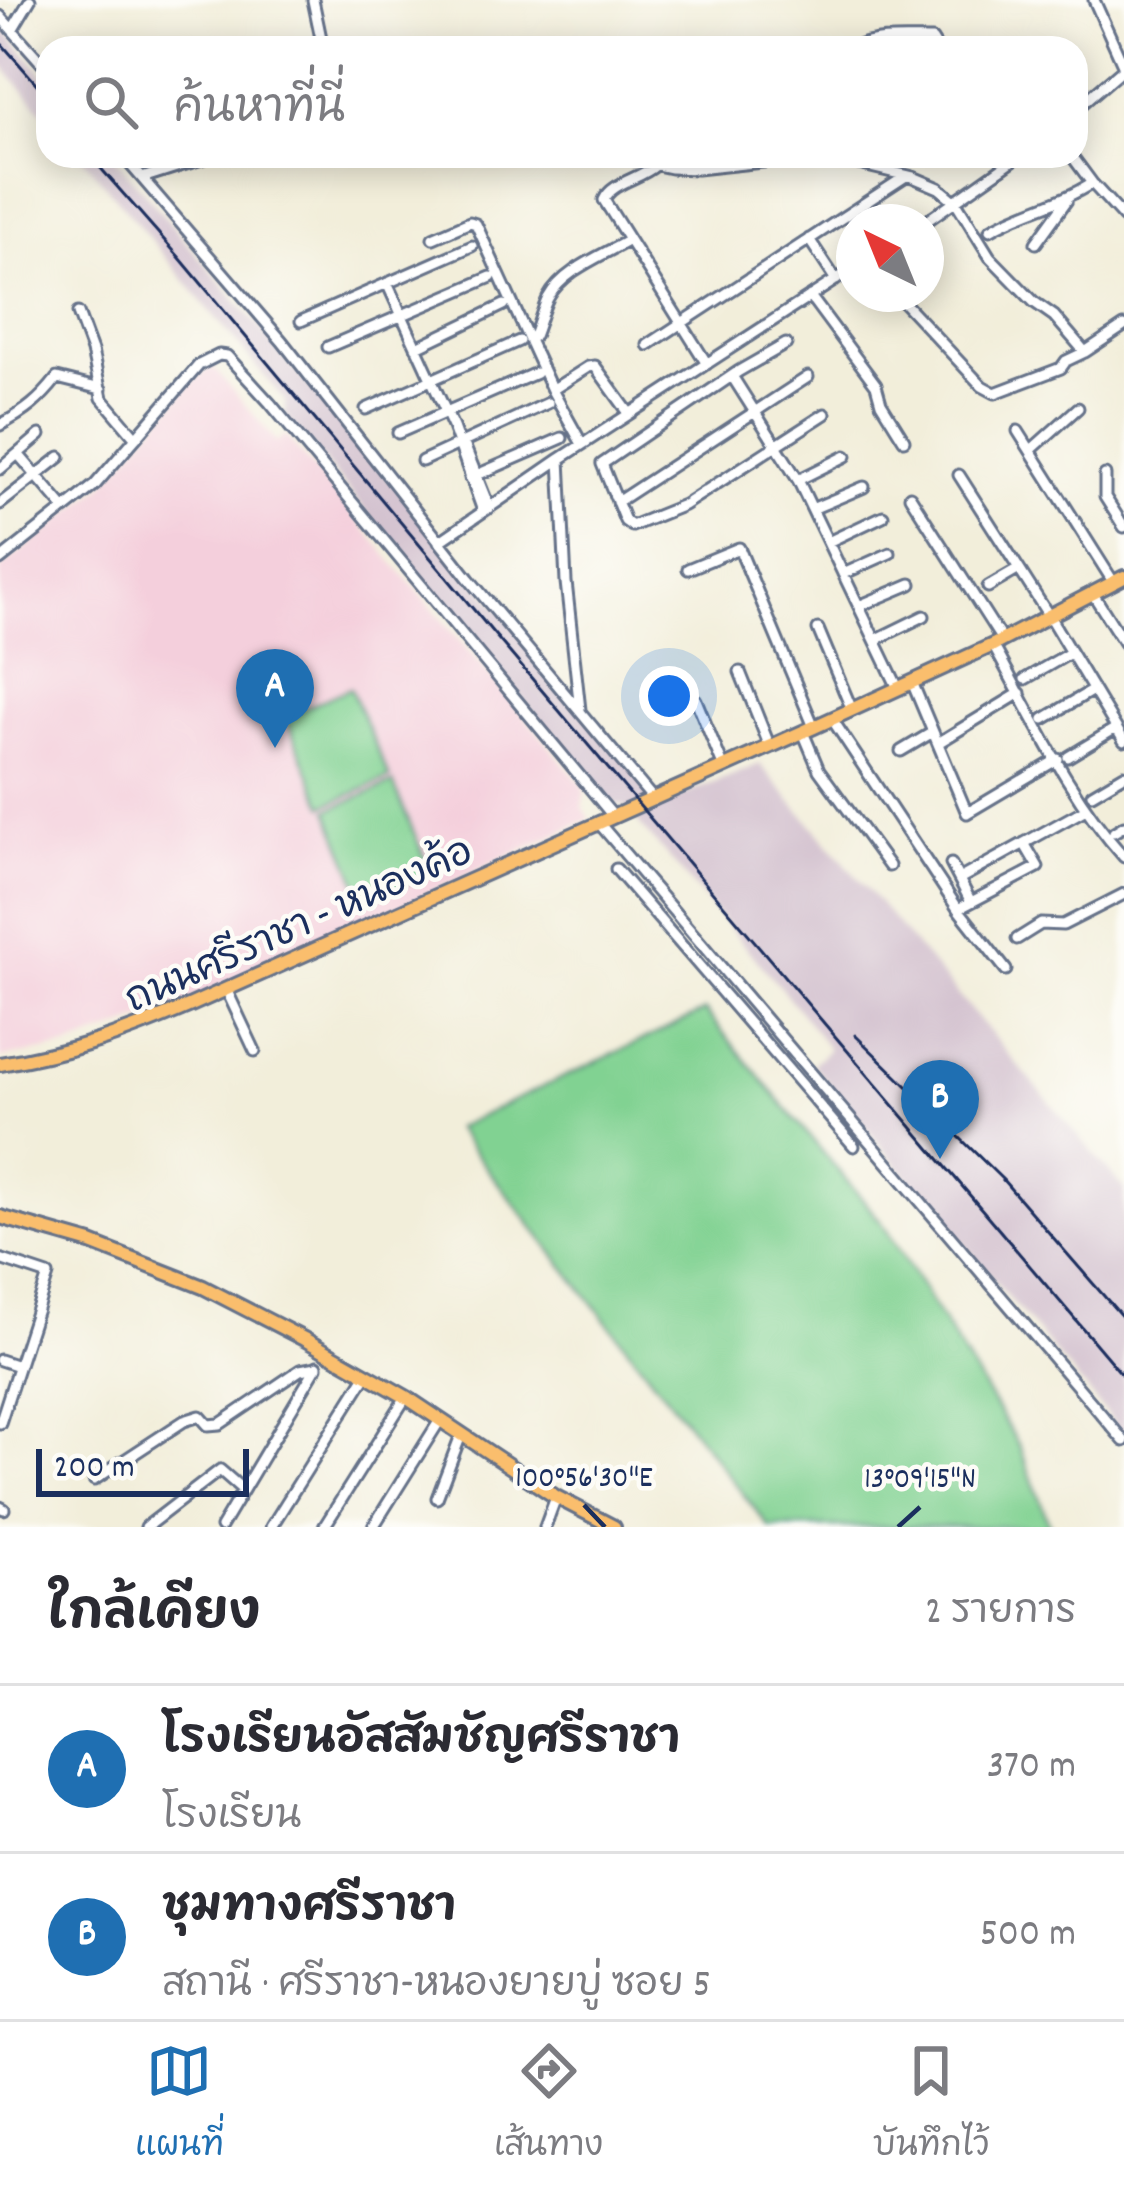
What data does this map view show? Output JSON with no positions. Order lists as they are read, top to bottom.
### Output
{
  "streets": {
    "main road": ["ถนนศรีราชา - หนองค้อ"]
  },
  "scale_bar": "200 m",
  "north": "top left",
  "page": {
    "search": "ค้นหาที่นี่",
    "pins": ["A", "B"],
    "scale": "200 m",
    "heading": ["ใกล้เคียง", "2 รายการ"],
    "list": [
      {
        "mark": "A",
        "name": "โรงเรียนอัสสัมชัญศรีราชา",
        "note": "โรงเรียน",
        "value": "370 m"
      },
      {
        "mark": "B",
        "name": "ชุมทางศรีราชา",
        "note": "สถานี · ศรีราชา-หนองยายบู่ ซอย 5",
        "value": "500 m"
      }
    ],
    "nav": ["แผนที่", "เส้นทาง", "บันทึกไว้"]
  },
  "coordinates": ["100°56'30\"E", "13°09'15\"N"]
}
